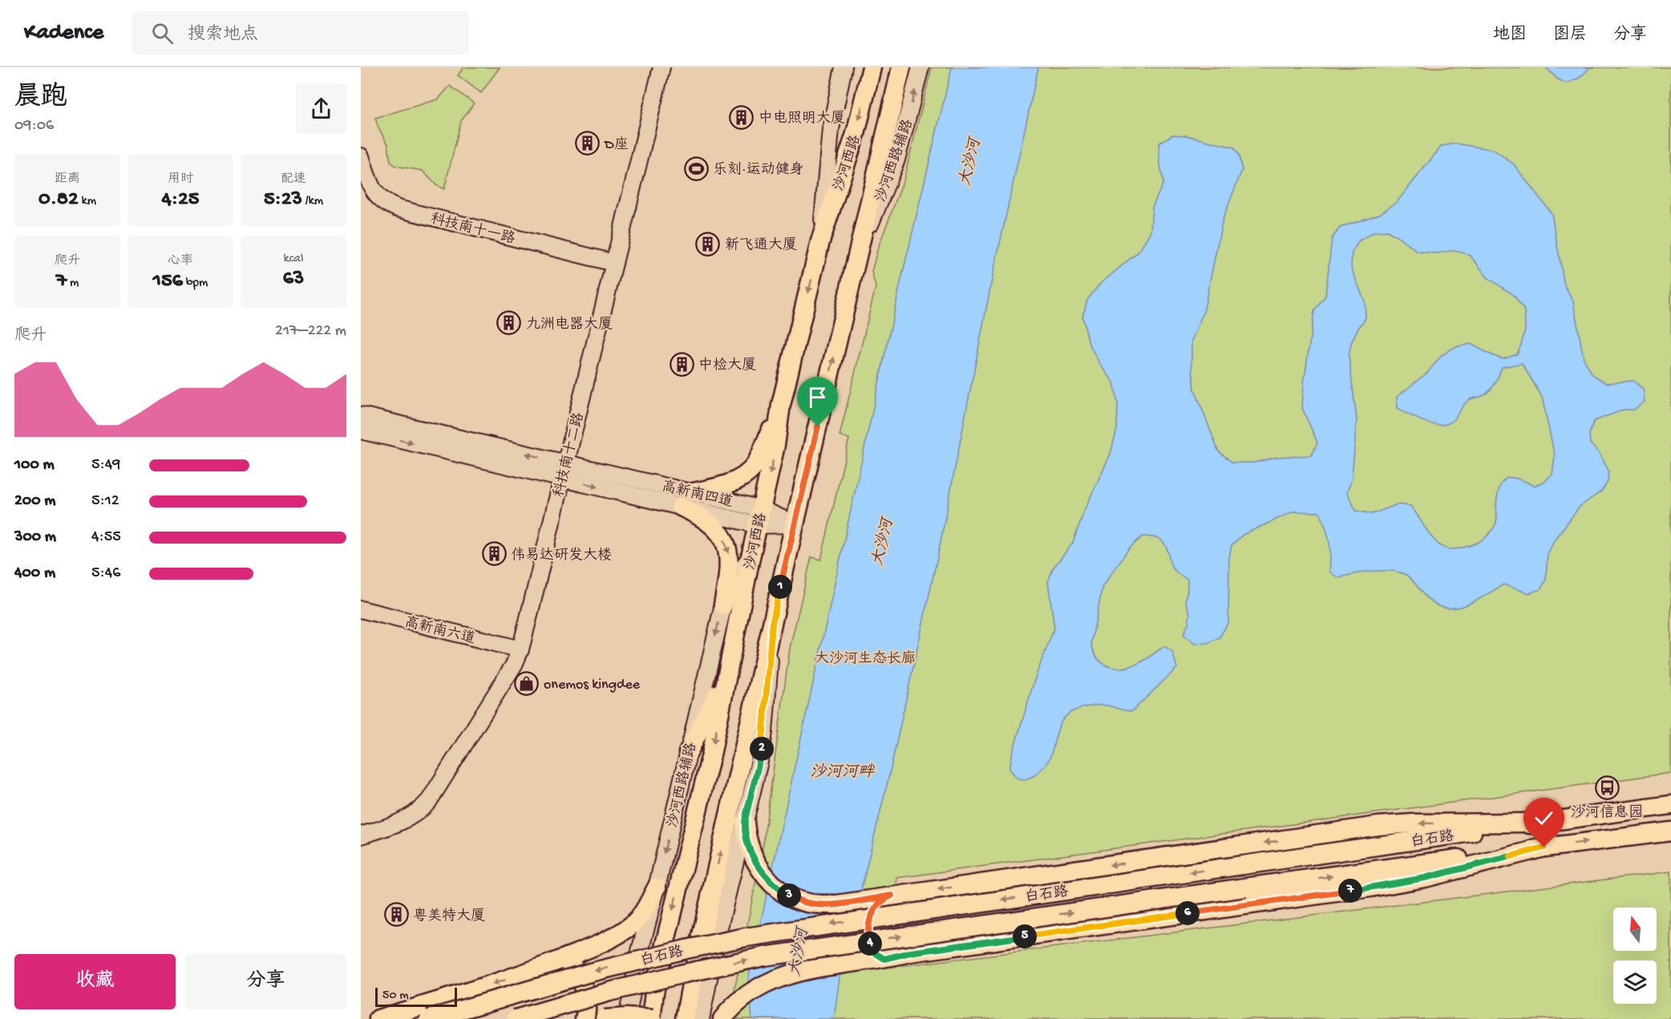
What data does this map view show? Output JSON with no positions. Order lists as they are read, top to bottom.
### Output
{
  "streets": {
    "main road": [
      "沙河西路辅路",
      "沙河西路",
      "科技南十一路",
      "科技南十二路",
      "高新南四道",
      "高新南六道",
      "白石路"
    ]
  },
  "crossings": [
    ["沙河西路辅路", "沙河西路"],
    ["沙河西路", "高新南四道"],
    ["科技南十一路", "科技南十二路"],
    ["科技南十二路", "高新南四道"],
    ["科技南十二路", "高新南六道"]
  ],
  "water": ["大沙河", "沙河河畔"],
  "parks": ["大沙河生态长廊"],
  "places": {
    "building": [
      "中电照明大厦",
      "D座",
      "新飞通大厦",
      "九洲电器大厦",
      "中检大厦",
      "伟易达研发大楼",
      "粤美特大厦"
    ],
    "sports": ["乐刻·运动健身"],
    "shop": ["onemos kingdee"],
    "bus stop": ["沙河信息园"]
  },
  "scale_bar": "50 m",
  "north": "top",
  "page": {
    "header": "Kadence",
    "search": "搜索地点",
    "nav": ["地图", "图层", "分享"],
    "heading": ["晨跑", "09:06"],
    "stats": [
      ["距离", "0.82 km"],
      ["用时", "4:25"],
      ["配速", "5:23 /km"],
      ["爬升", "7 m"],
      ["心率", "156 bpm"],
      ["kcal", "63"]
    ],
    "chart": ["爬升", "217–222 m"],
    "list": [
      {
        "name": "100 m",
        "note": "5:49"
      },
      {
        "name": "200 m",
        "note": "5:12"
      },
      {
        "name": "300 m",
        "note": "4:55"
      },
      {
        "name": "400 m",
        "note": "5:46"
      }
    ],
    "pins": [
      "1",
      "2",
      "7",
      "3",
      "6",
      "5",
      "4"
    ],
    "buttons": ["收藏", "分享"],
    "scale": "50 m"
  }
}
